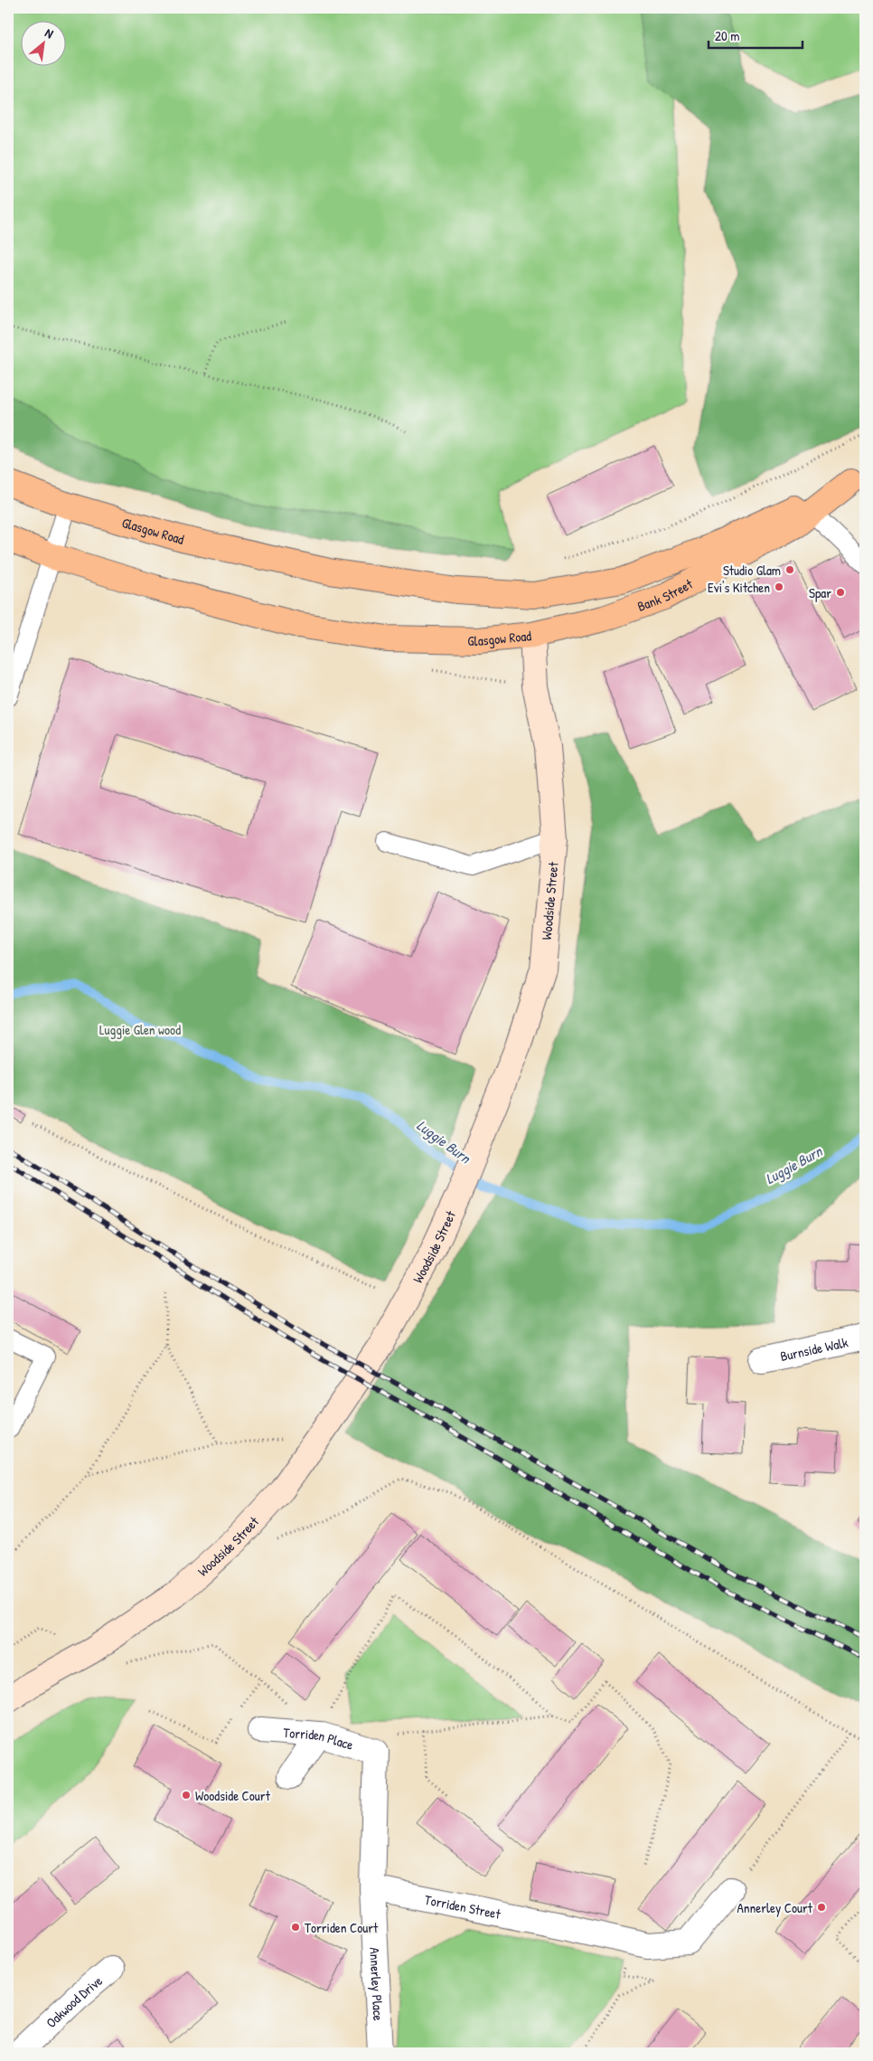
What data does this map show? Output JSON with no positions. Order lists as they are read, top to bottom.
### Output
{
  "streets": {
    "main road": ["Glasgow Road", "Bank Street"],
    "street": [
      "Woodside Street",
      "Burnside Walk",
      "Torriden Place",
      "Torriden Street",
      "Annerley Place",
      "Oakwood Drive"
    ]
  },
  "crossings": [
    ["Glasgow Road", "Bank Street"],
    ["Glasgow Road", "Woodside Street"],
    ["Bank Street", "Woodside Street"],
    ["Torriden Street", "Annerley Place"]
  ],
  "water": ["Luggie Burn"],
  "parks": ["Luggie Glen wood"],
  "places": [
    "Studio Glam",
    "Evi's Kitchen",
    "Spar",
    "Woodside Court",
    "Annerley Court",
    "Torriden Court"
  ],
  "scale_bar": "20 m",
  "north": "top right"
}
